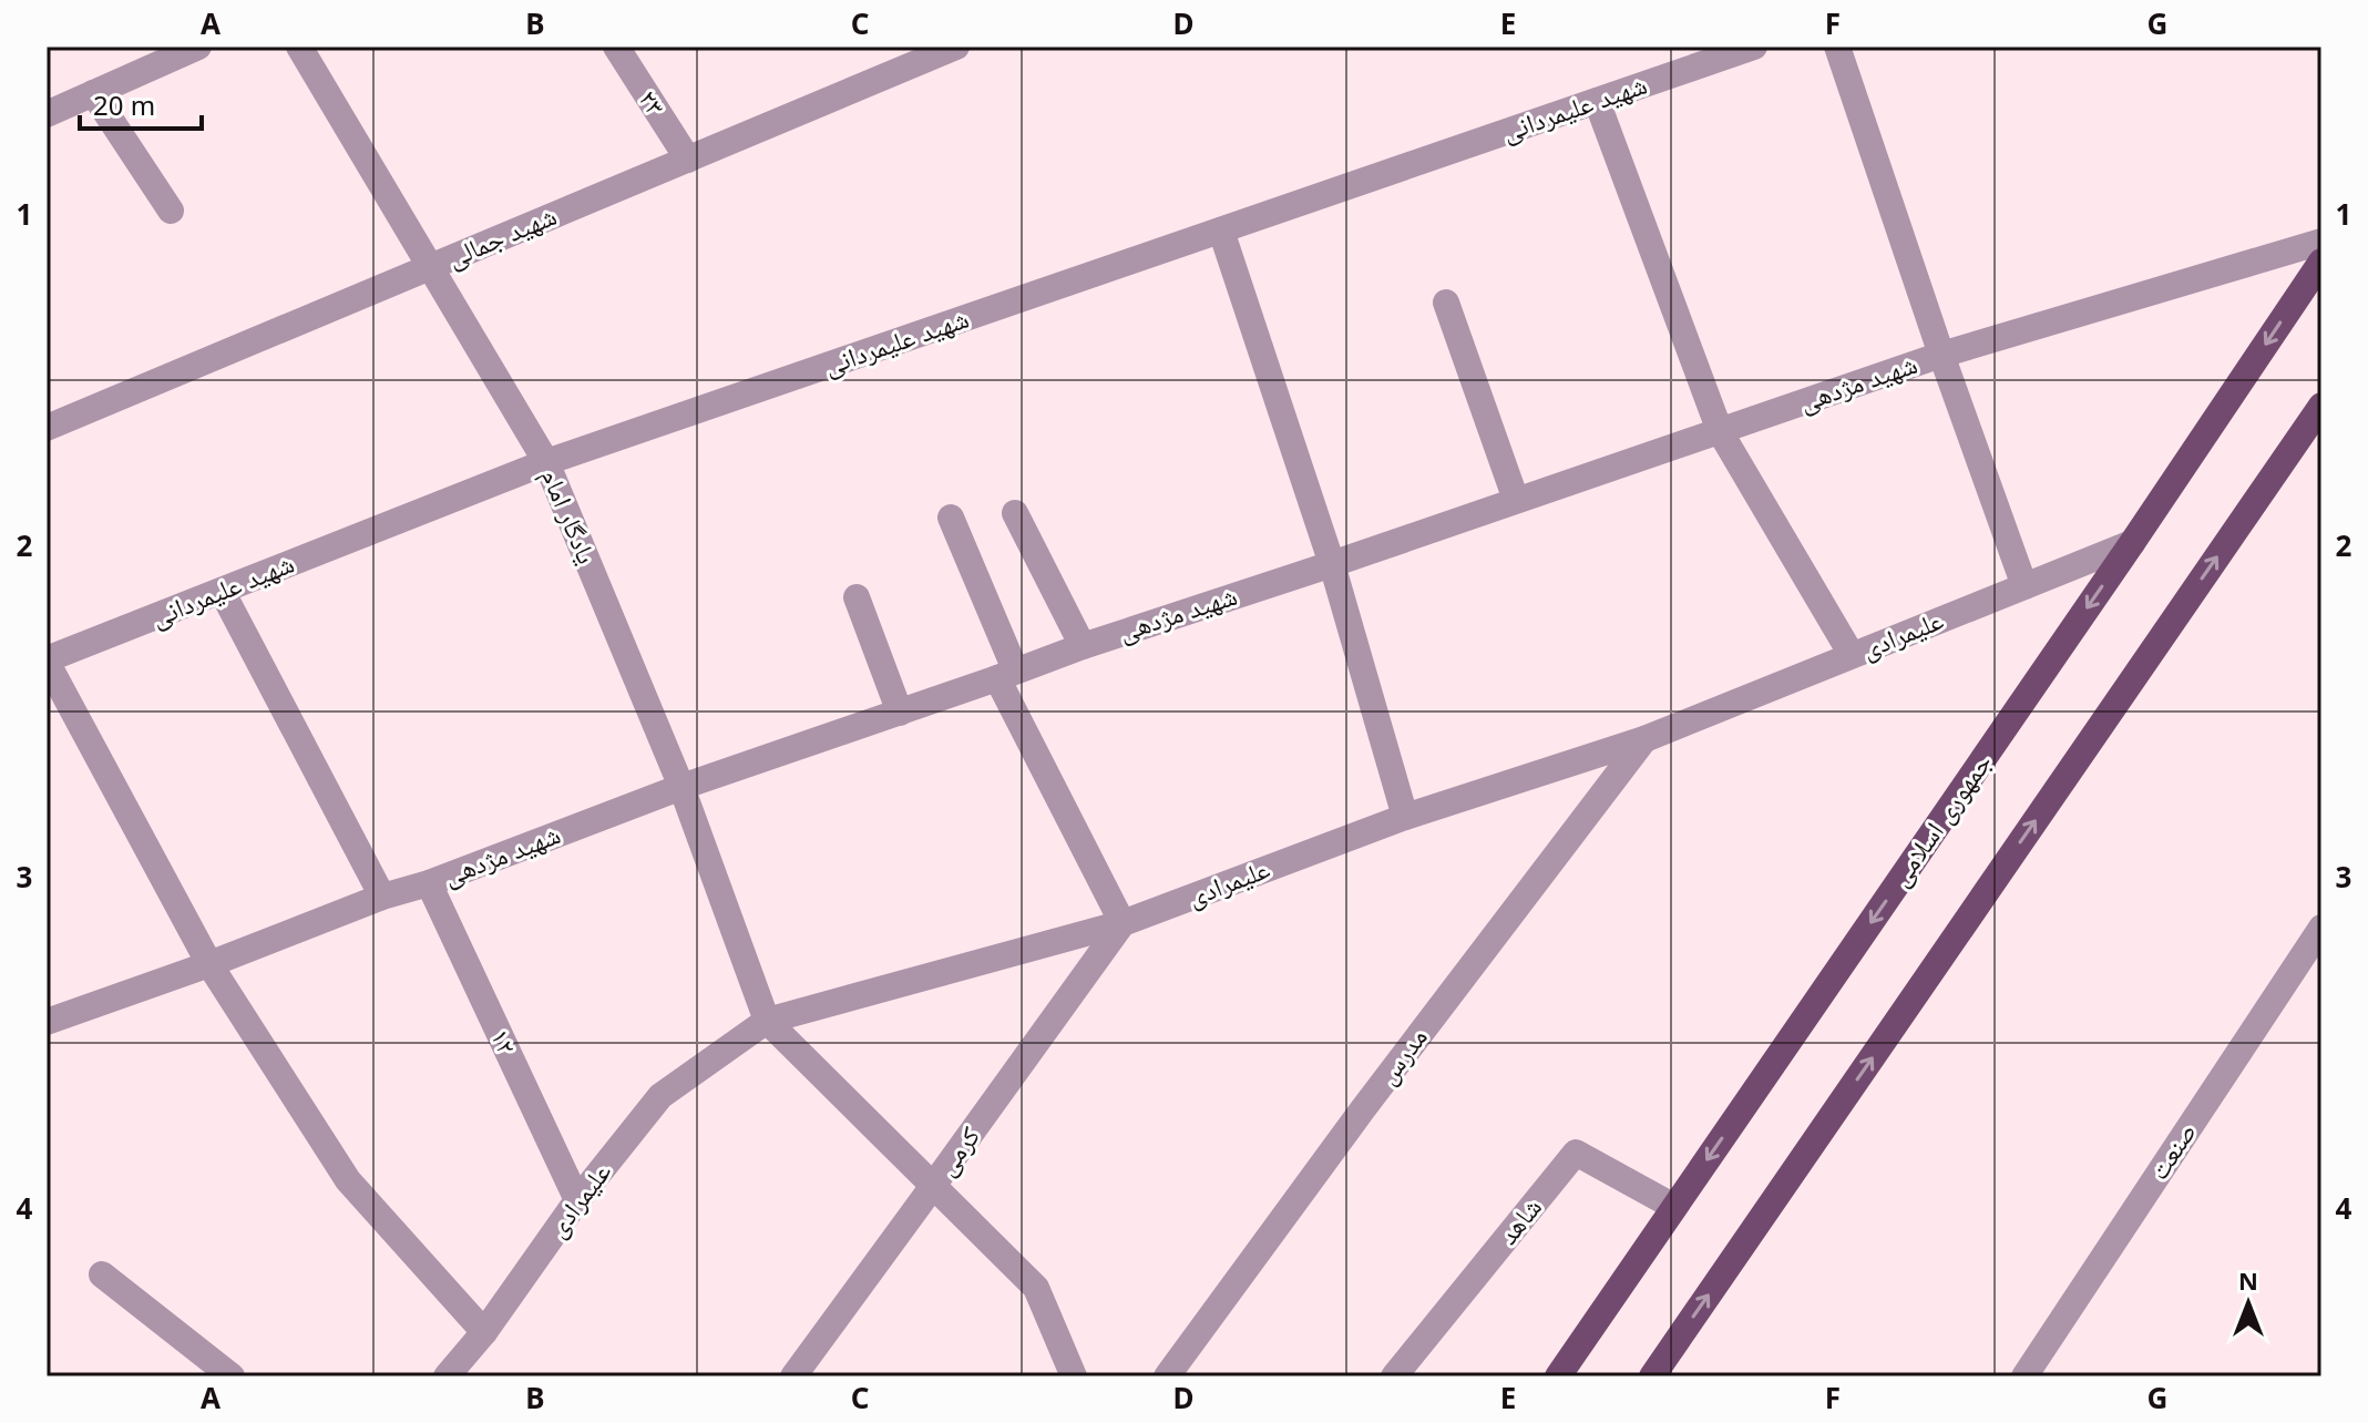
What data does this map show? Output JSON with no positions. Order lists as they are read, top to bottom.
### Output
{
  "streets": {
    "main road": ["جمهوری اسلامی"],
    "street": [
      "۲۳",
      "شهید علیمردانی",
      "شهید جمالی",
      "شهید مژدهی",
      "یادگار امام",
      "علیمرادی",
      "۱۲",
      "مدرس",
      "کرمی",
      "صنعت",
      "شاهد"
    ]
  },
  "crossings": [
    ["۲۳", "شهید جمالی"],
    ["شهید علیمردانی", "یادگار امام"],
    ["شهید جمالی", "یادگار امام"],
    ["شهید مژدهی", "یادگار امام"],
    ["شهید مژدهی", "۱۲"],
    ["یادگار امام", "علیمرادی"],
    ["علیمرادی", "جمهوری اسلامی"],
    ["علیمرادی", "۱۲"],
    ["علیمرادی", "مدرس"],
    ["علیمرادی", "کرمی"],
    ["جمهوری اسلامی", "شاهد"]
  ],
  "scale_bar": "20 m",
  "north": "top",
  "grid": {
    "columns": [
      "A",
      "B",
      "C",
      "D",
      "E",
      "F",
      "G"
    ],
    "rows": [
      "1",
      "2",
      "3",
      "4"
    ]
  }
}
